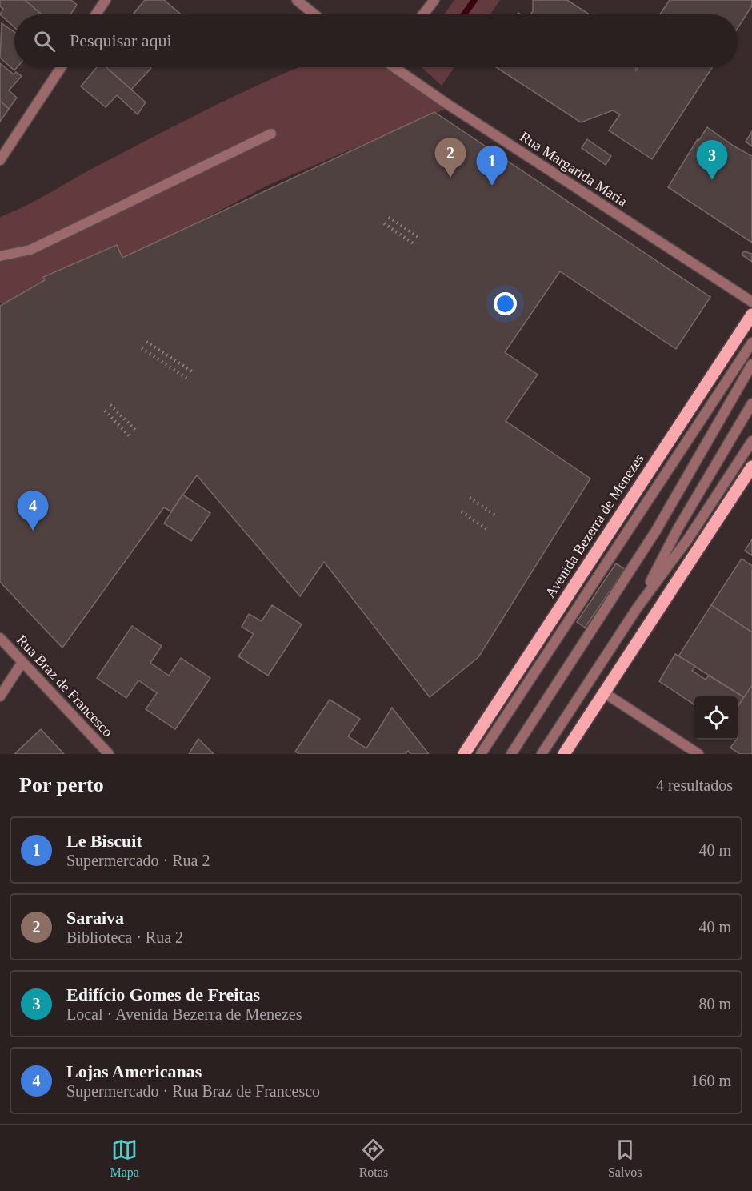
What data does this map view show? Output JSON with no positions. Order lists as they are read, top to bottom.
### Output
{
  "streets": {
    "main road": ["Avenida Bezerra de Menezes"],
    "street": ["Rua Margarida Maria", "Rua Braz de Francesco"]
  },
  "page": {
    "search": "Pesquisar aqui",
    "pins": [
      "2",
      "3",
      "1",
      "4"
    ],
    "heading": ["Por perto", "4 resultados"],
    "list": [
      {
        "mark": "1",
        "name": "Le Biscuit",
        "note": "Supermercado · Rua 2",
        "value": "40 m"
      },
      {
        "mark": "2",
        "name": "Saraiva",
        "note": "Biblioteca · Rua 2",
        "value": "40 m"
      },
      {
        "mark": "3",
        "name": "Edifício Gomes de Freitas",
        "note": "Local · Avenida Bezerra de Menezes",
        "value": "80 m"
      },
      {
        "mark": "4",
        "name": "Lojas Americanas",
        "note": "Supermercado · Rua Braz de Francesco",
        "value": "160 m"
      }
    ],
    "nav": ["Mapa", "Rotas", "Salvos"]
  }
}
